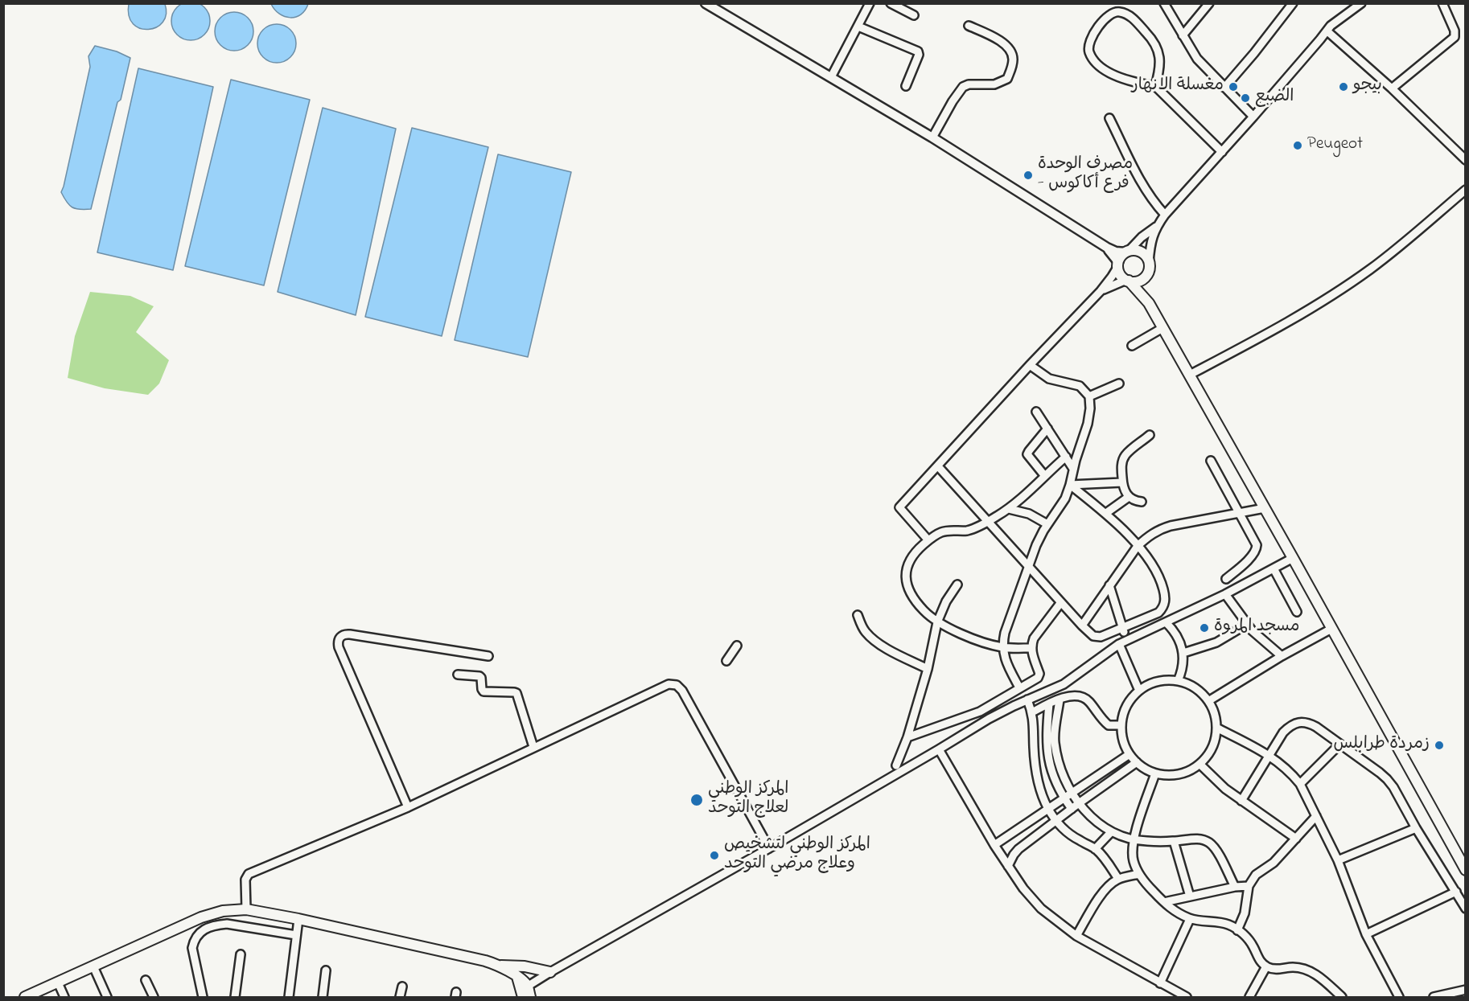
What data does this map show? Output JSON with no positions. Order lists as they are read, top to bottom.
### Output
{
  "places": [
    "مغسلة الانهار",
    "بيجو",
    "الضبع",
    "Peugeot",
    "مصرف الوحدة - فرع أكاكوس",
    "مسجد المروة",
    "زمردة طرابلس",
    "المركز الوطني لعلاج التوحد",
    "المركز الوطني لتشخيص وعلاج مرضي التوحد"
  ]
}
